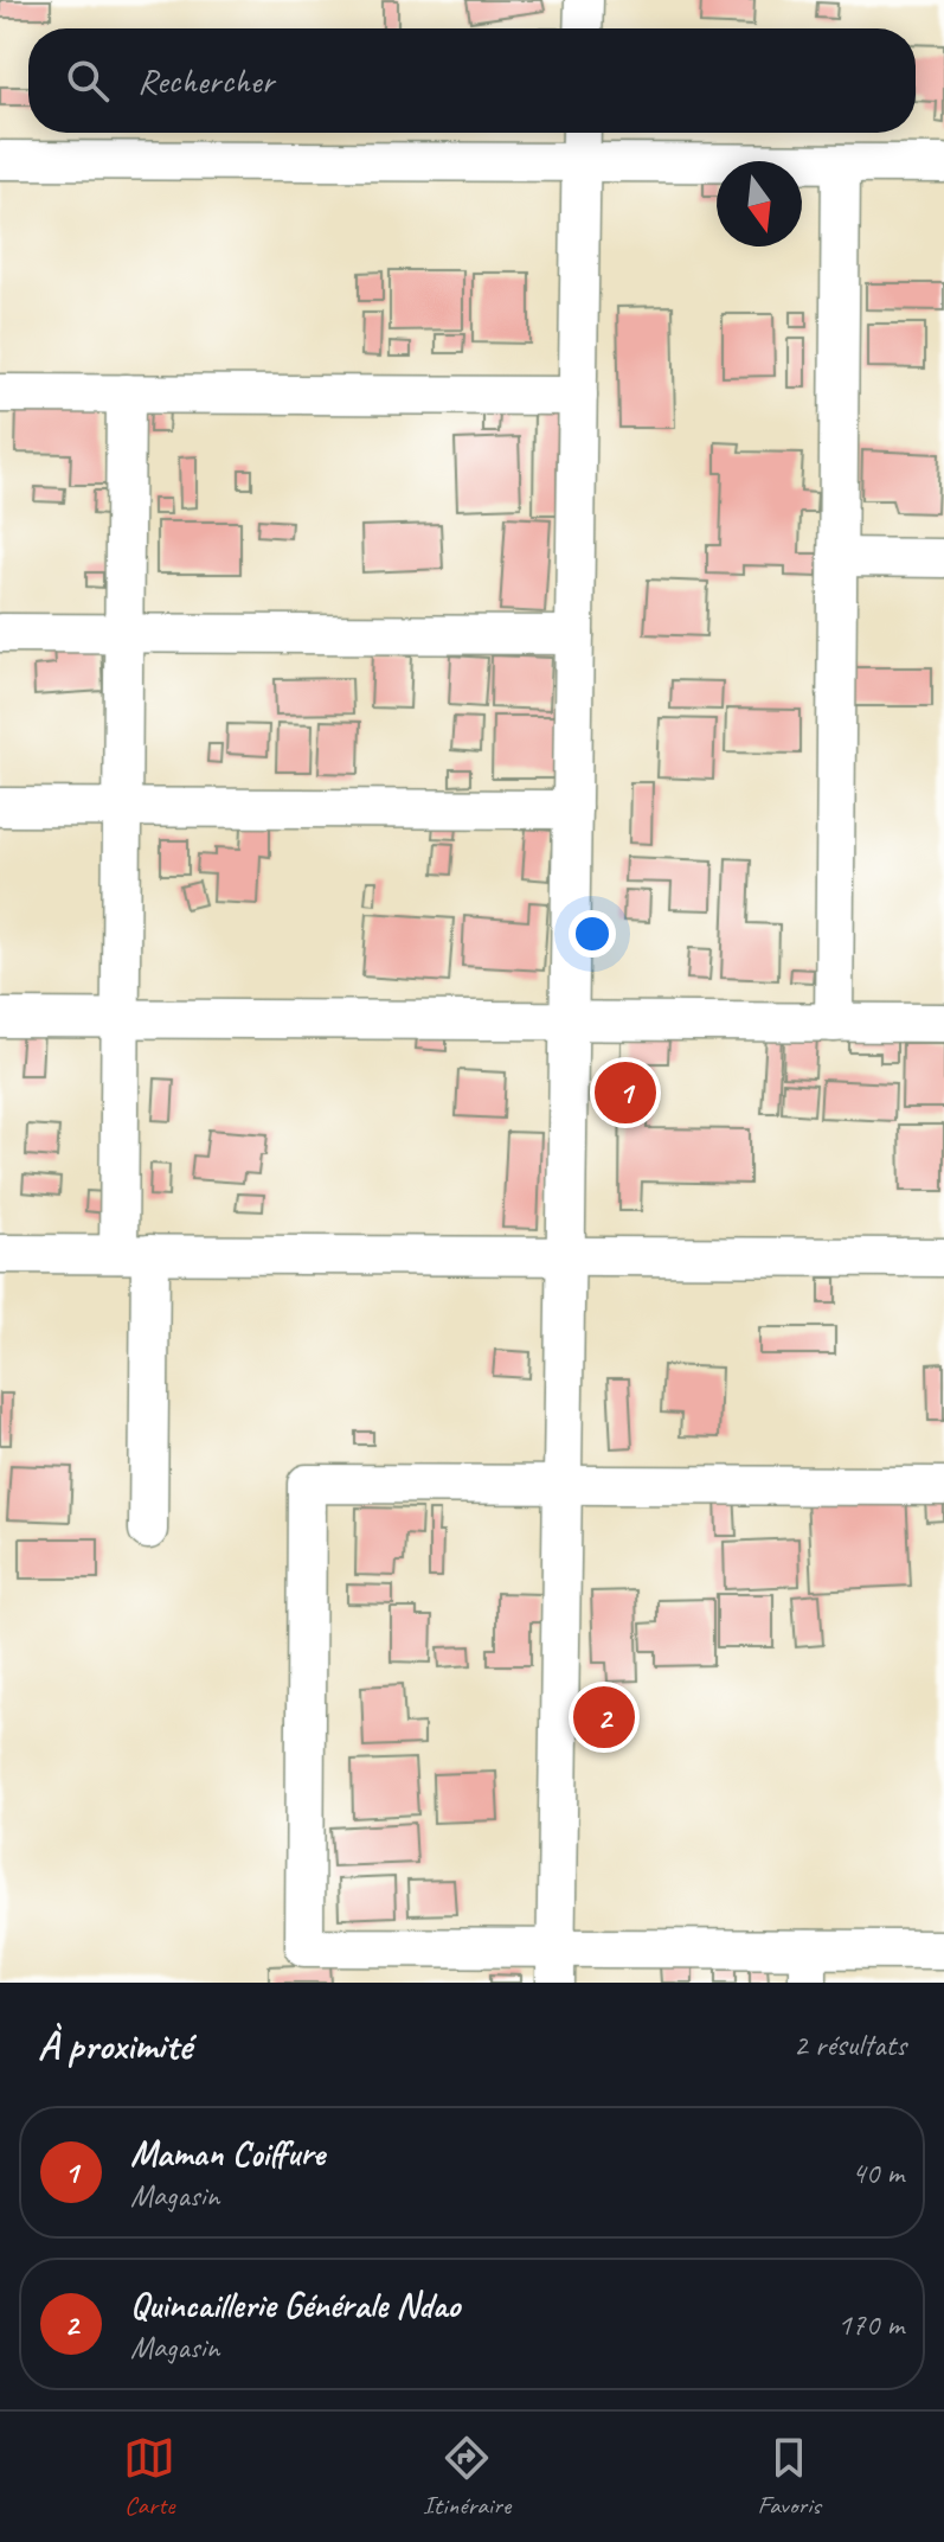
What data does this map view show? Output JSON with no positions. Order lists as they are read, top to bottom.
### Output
{
  "north": "bottom",
  "page": {
    "search": "Rechercher",
    "pins": ["1", "2"],
    "heading": ["À proximité", "2 résultats"],
    "list": [
      {
        "mark": "1",
        "name": "Maman Coiffure",
        "note": "Magasin",
        "value": "40 m"
      },
      {
        "mark": "2",
        "name": "Quincaillerie Générale Ndao",
        "note": "Magasin",
        "value": "170 m"
      }
    ],
    "nav": ["Carte", "Itinéraire", "Favoris"]
  }
}
